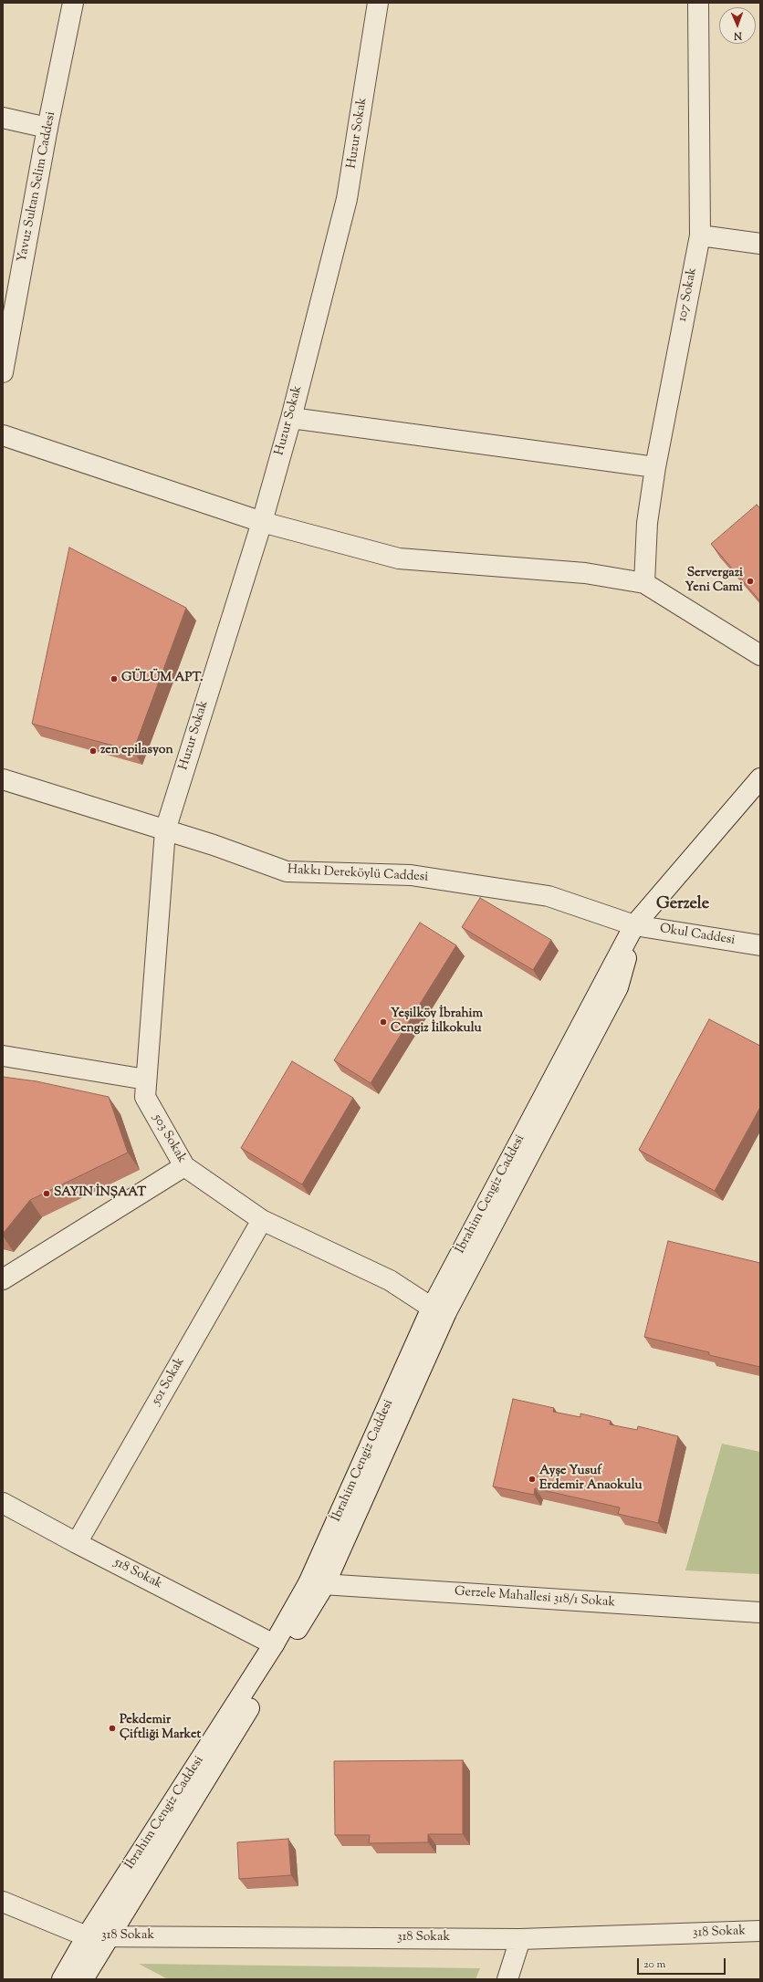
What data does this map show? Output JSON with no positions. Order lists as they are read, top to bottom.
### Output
{
  "streets": {
    "street": [
      "Huzur Sokak",
      "Yavuz Sultan Selim Caddesi",
      "107 Sokak",
      "Hakkı Dereköylü Caddesi",
      "Okul Caddesi",
      "503 Sokak",
      "İbrahim Cengiz Caddesi",
      "501 Sokak",
      "518 Sokak",
      "Gerzele Mahallesi 318/1 Sokak",
      "318 Sokak"
    ]
  },
  "crossings": [
    ["Huzur Sokak", "Hakkı Dereköylü Caddesi"],
    ["Huzur Sokak", "503 Sokak"],
    ["Hakkı Dereköylü Caddesi", "Okul Caddesi"],
    ["Hakkı Dereköylü Caddesi", "503 Sokak"],
    ["Hakkı Dereköylü Caddesi", "İbrahim Cengiz Caddesi"],
    ["Okul Caddesi", "İbrahim Cengiz Caddesi"],
    ["503 Sokak", "İbrahim Cengiz Caddesi"],
    ["503 Sokak", "501 Sokak"],
    ["İbrahim Cengiz Caddesi", "518 Sokak"],
    ["İbrahim Cengiz Caddesi", "Gerzele Mahallesi 318/1 Sokak"],
    ["İbrahim Cengiz Caddesi", "318 Sokak"],
    ["501 Sokak", "518 Sokak"]
  ],
  "districts": ["Gerzele"],
  "places": [
    "Servergazi Yeni Cami",
    "GÜLÜM APT.",
    "zen epilasyon",
    "Yeşilköy İbrahim Cengiz İilkokulu",
    "SAYIN İNŞAAT",
    "Ayşe Yusuf Erdemir Anaokulu",
    "Pekdemir Çiftliği Market"
  ],
  "scale_bar": "20 m",
  "north": "bottom"
}
